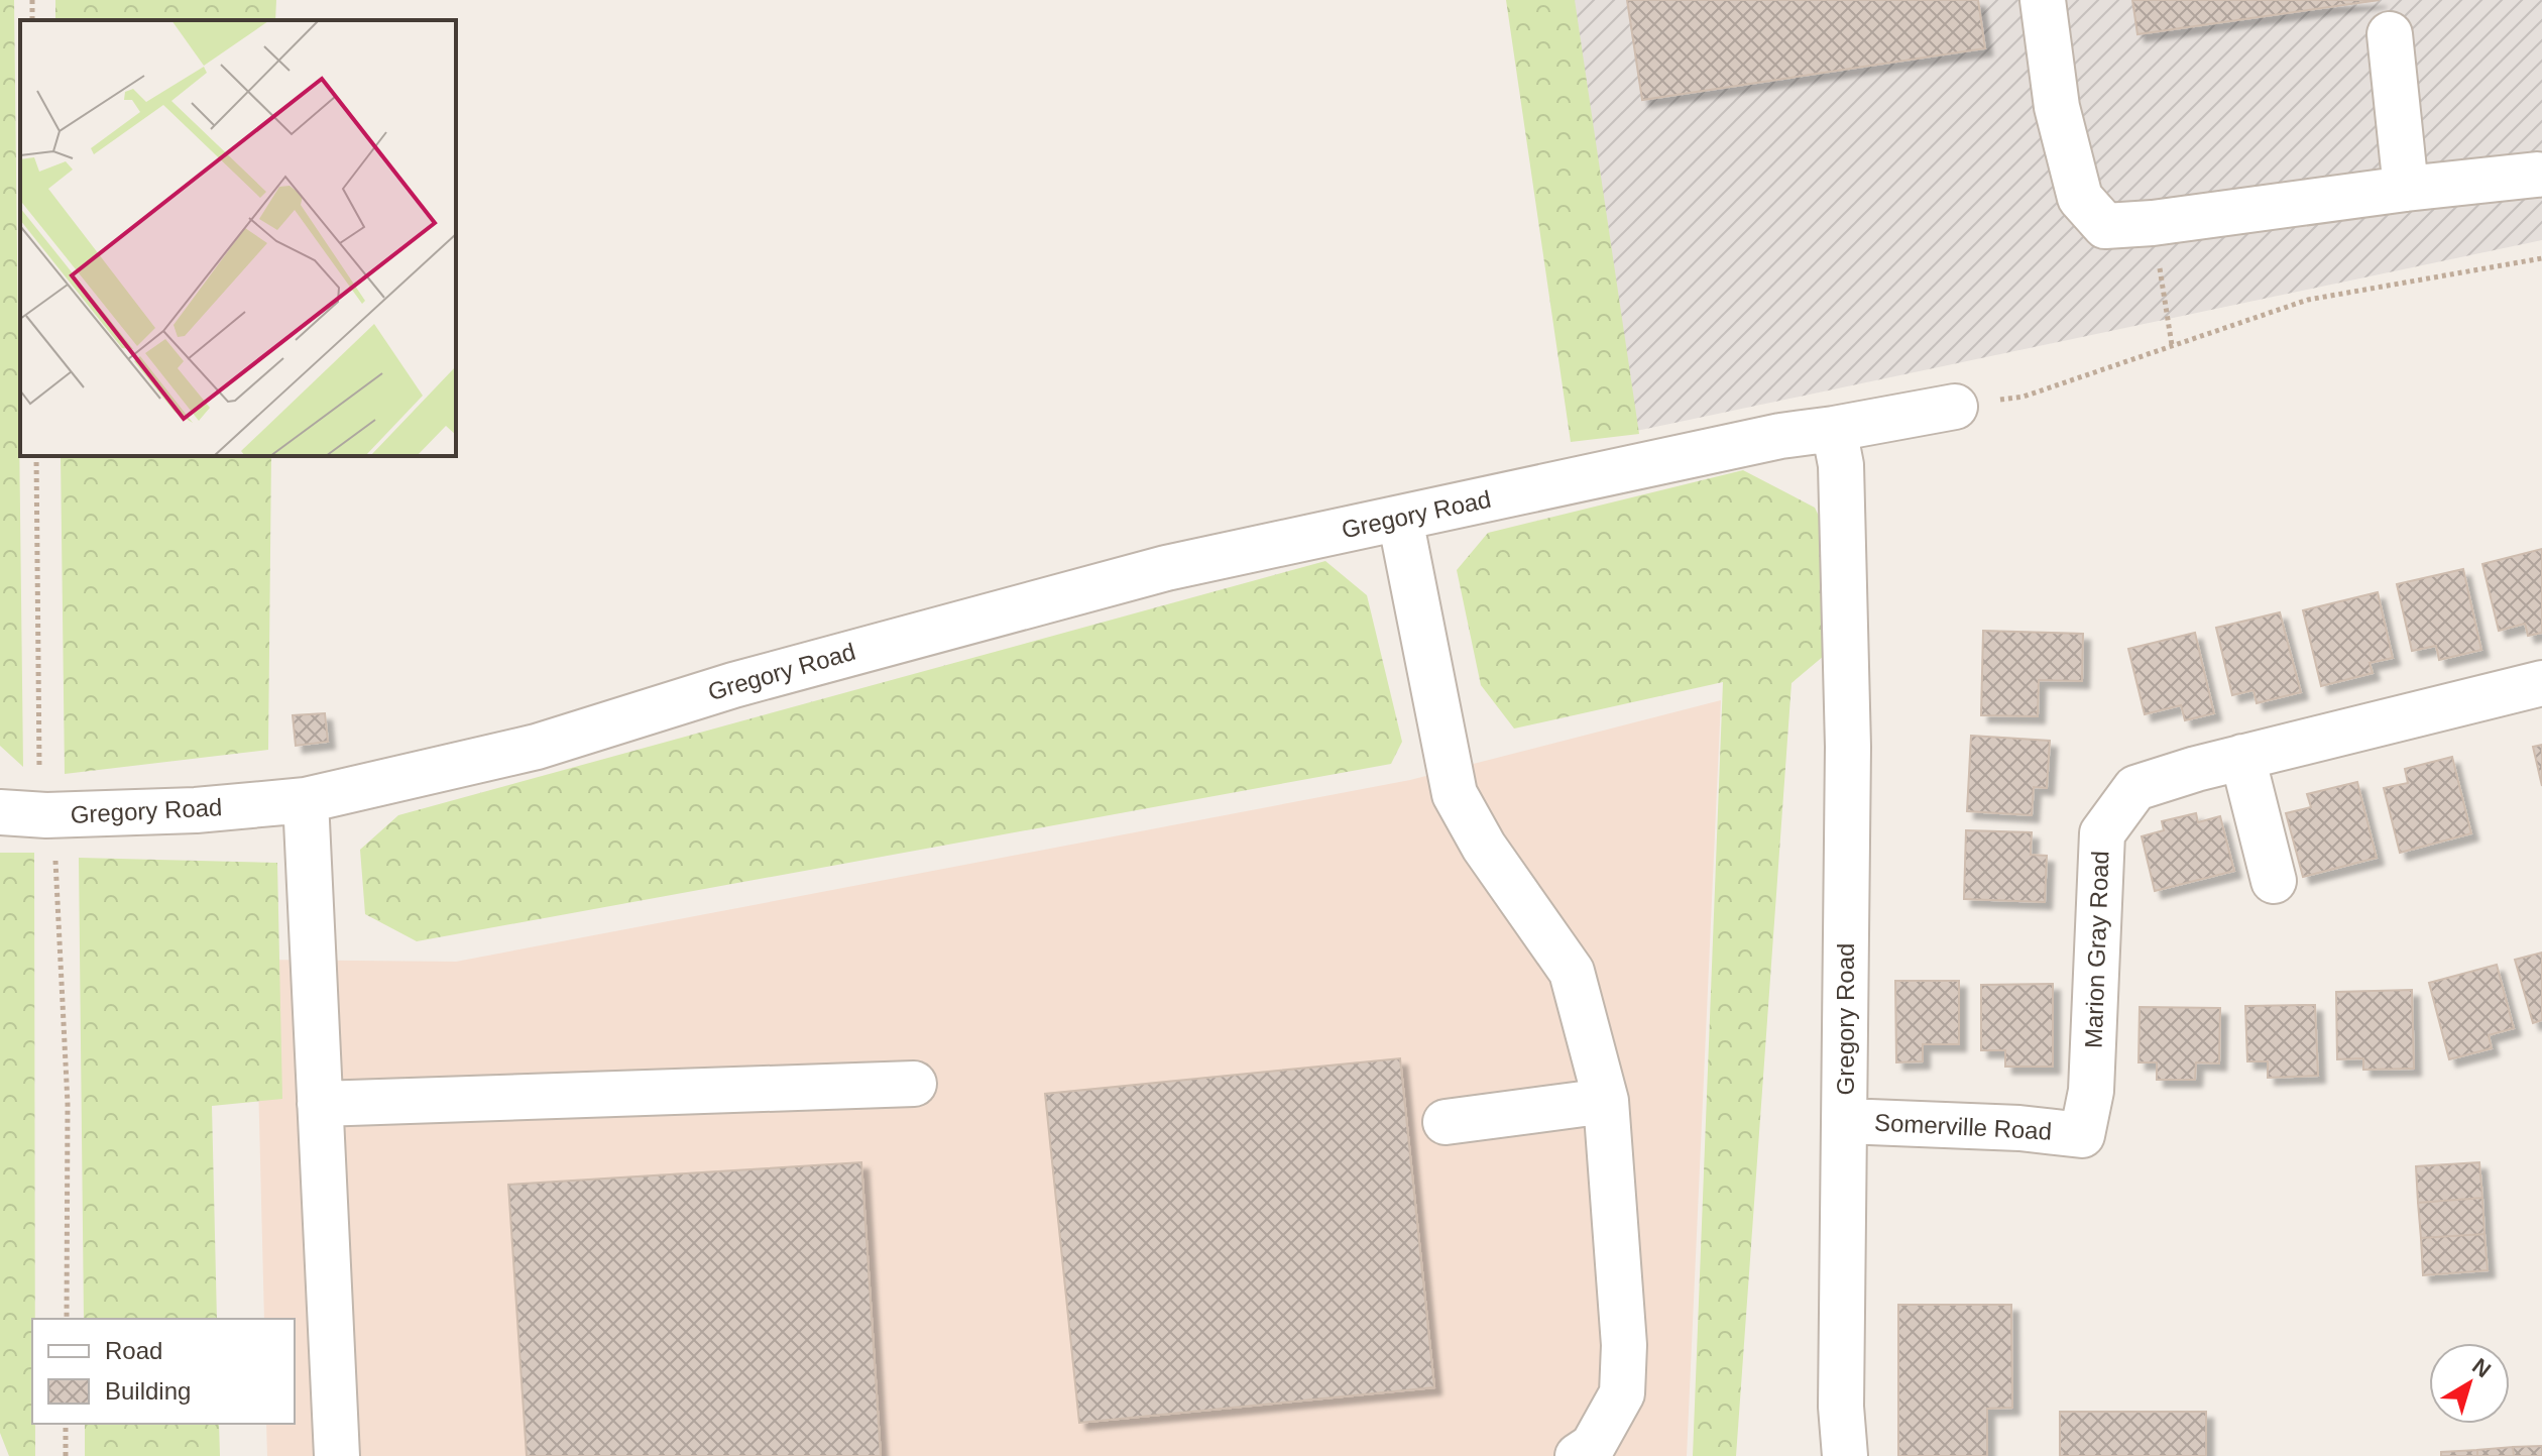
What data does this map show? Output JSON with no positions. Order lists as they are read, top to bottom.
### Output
{
  "streets": {
    "street": ["Gregory Road", "Marion Gray Road", "Somerville Road"]
  },
  "crossings": [
    ["Gregory Road", "Somerville Road"],
    ["Marion Gray Road", "Somerville Road"]
  ],
  "legend": ["Road", "Building"],
  "north": "top right"
}
